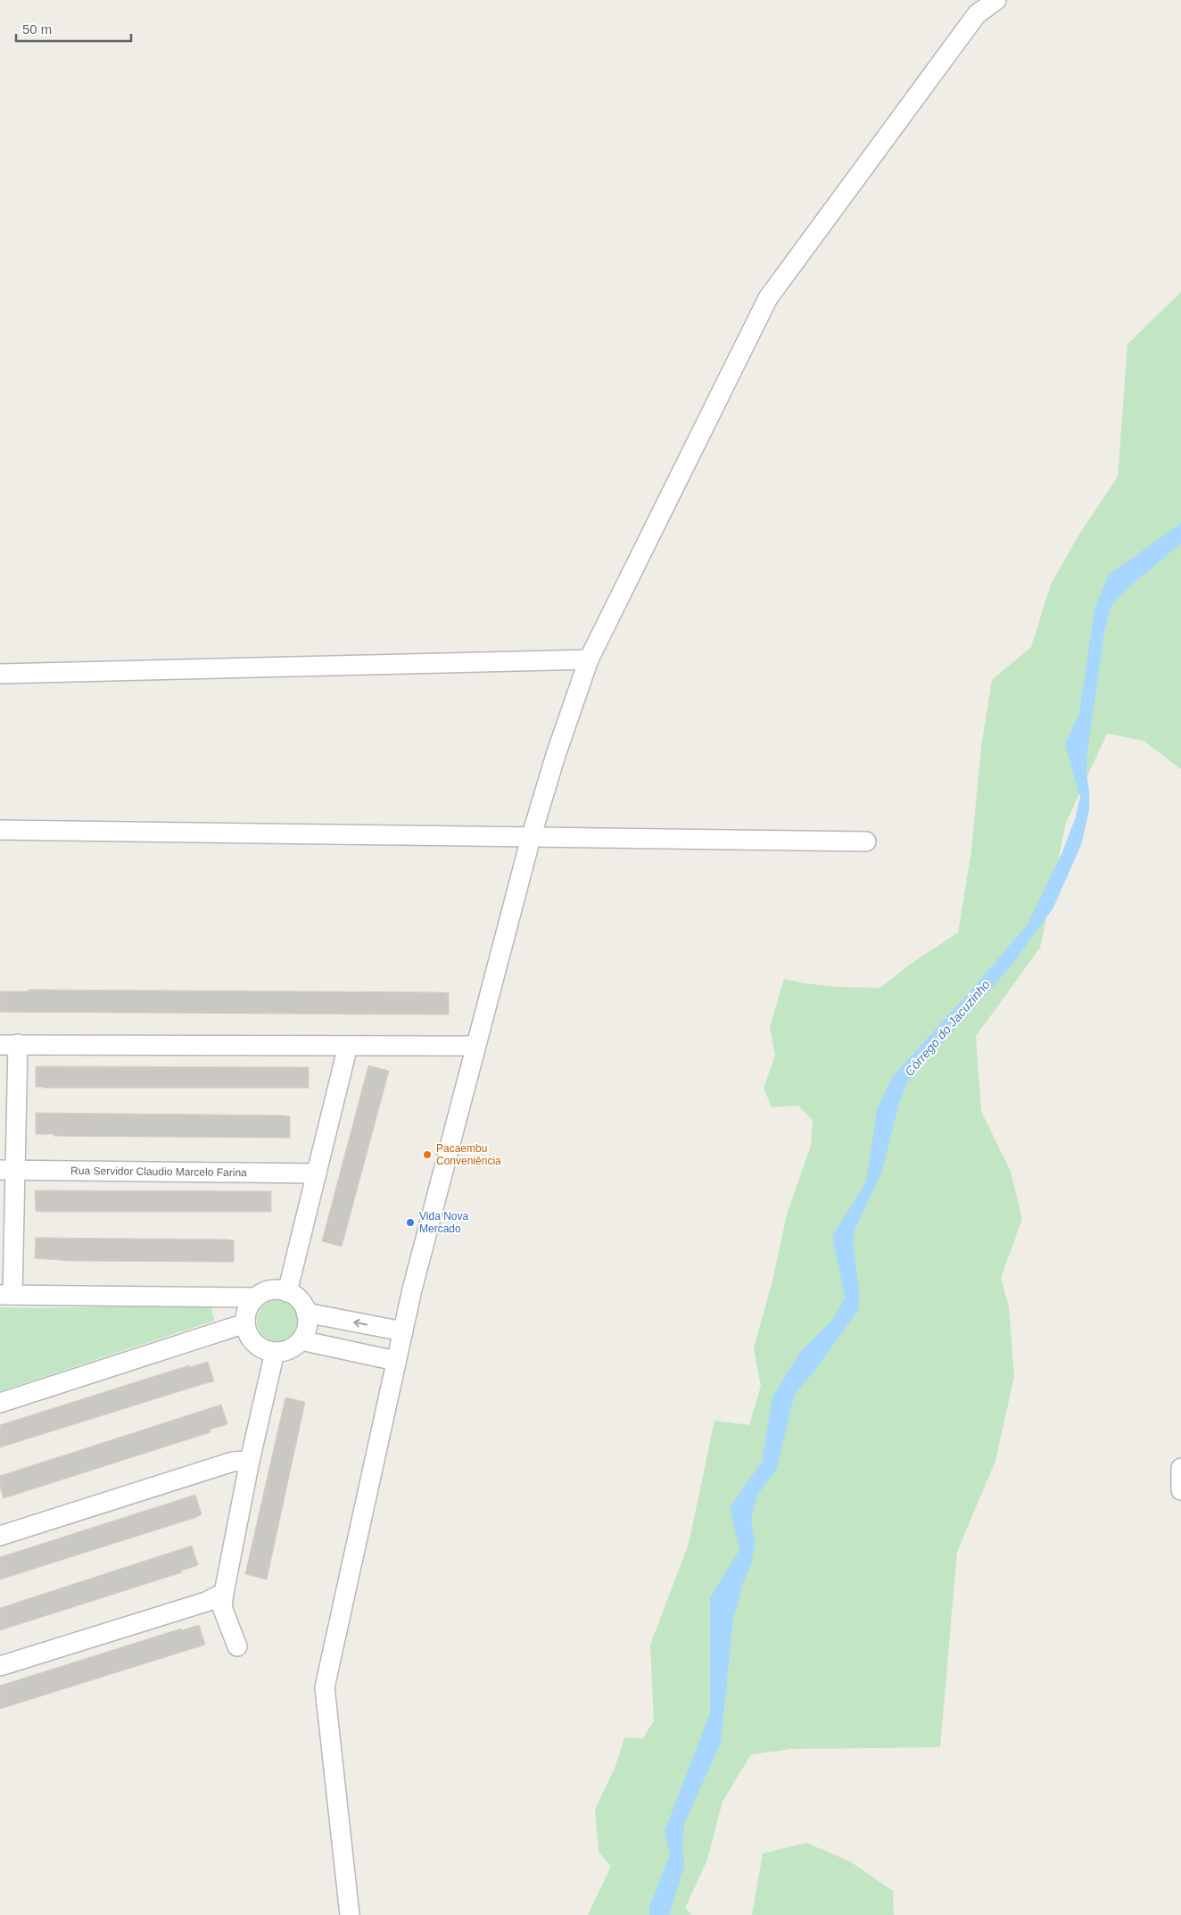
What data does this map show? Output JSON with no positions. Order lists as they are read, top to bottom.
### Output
{
  "streets": {
    "street": ["Rua Servidor Claudio Marcelo Farina"]
  },
  "water": ["Córrego do Jacuzinho"],
  "places": ["Pacaembu Conveniência", "Vida Nova Mercado"],
  "scale_bar": "50 m"
}
